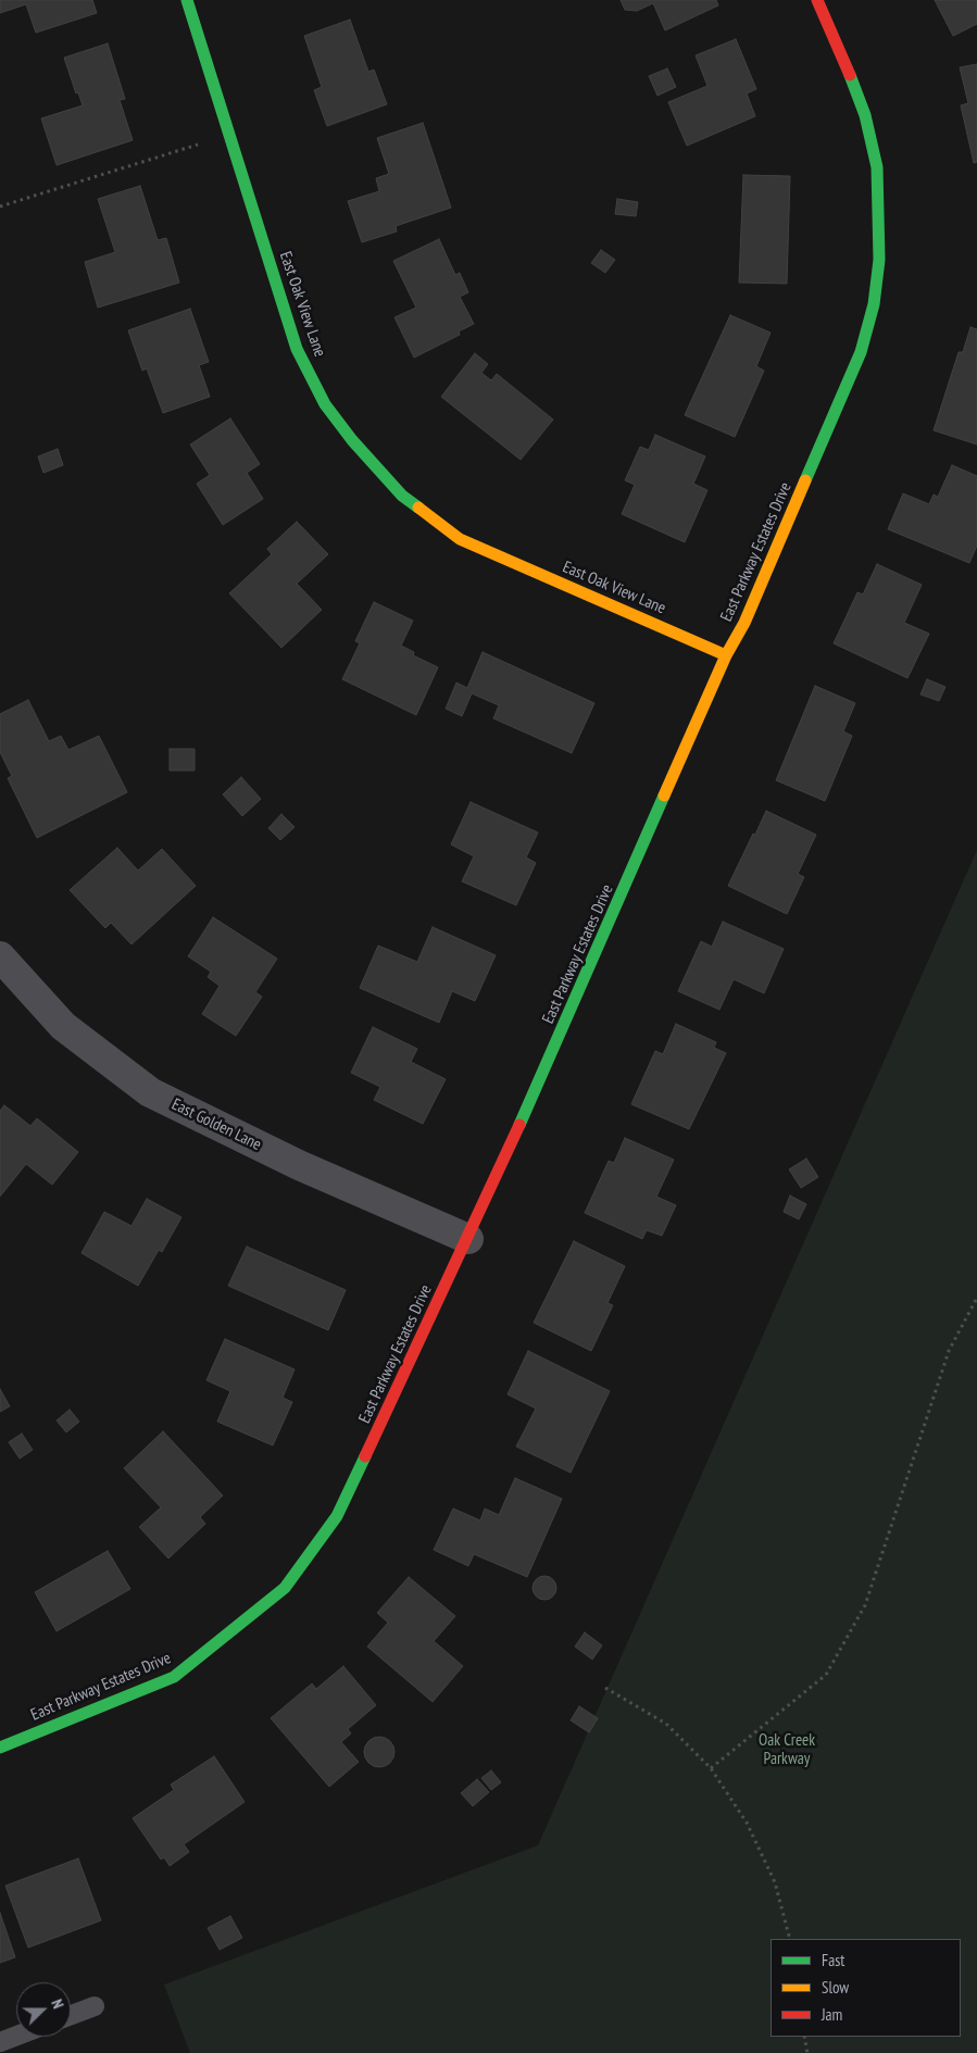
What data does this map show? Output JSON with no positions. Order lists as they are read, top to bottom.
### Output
{
  "streets": {
    "street": ["East Oak View Lane", "East Parkway Estates Drive", "East Golden Lane"]
  },
  "crossings": [
    ["East Oak View Lane", "East Parkway Estates Drive"],
    ["East Parkway Estates Drive", "East Golden Lane"]
  ],
  "parks": ["Oak Creek Parkway"],
  "legend": ["Fast", "Slow", "Jam"],
  "north": "right"
}
